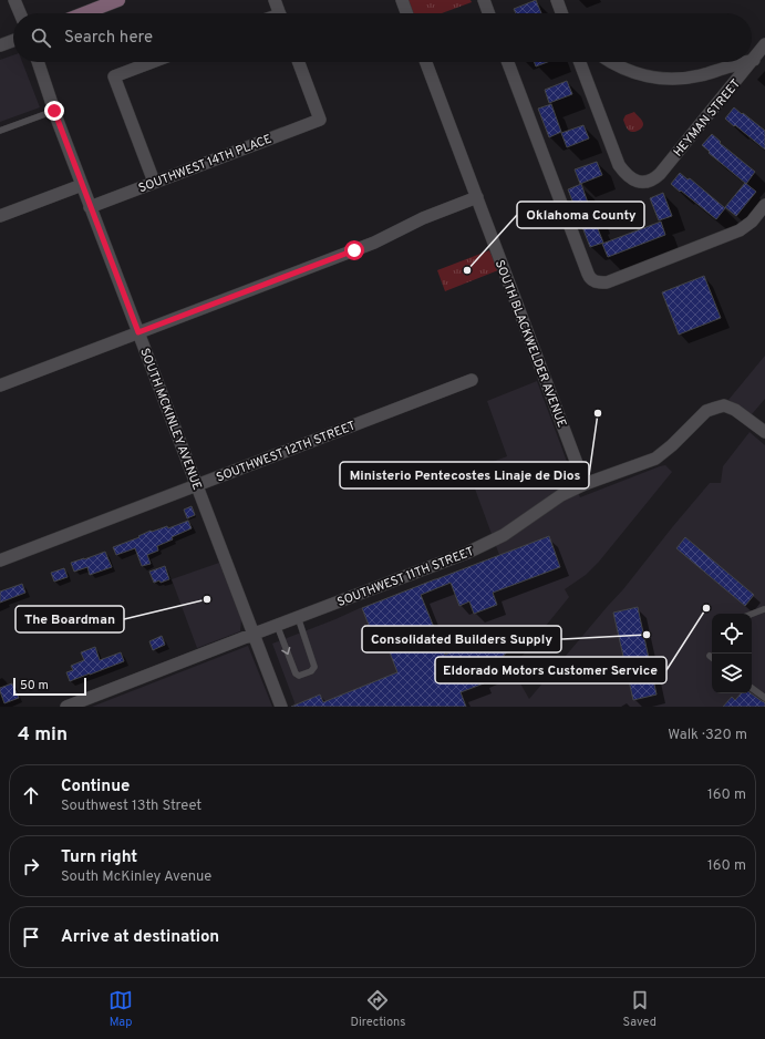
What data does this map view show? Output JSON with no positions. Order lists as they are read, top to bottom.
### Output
{
  "streets": {
    "street": [
      "HEYMAN STREET",
      "SOUTHWEST 14TH PLACE",
      "SOUTH BLACKWELDER AVENUE",
      "SOUTH MCKINLEY AVENUE",
      "SOUTHWEST 12TH STREET",
      "SOUTHWEST 11TH STREET"
    ]
  },
  "crossings": [
    ["SOUTHWEST 14TH PLACE", "SOUTH MCKINLEY AVENUE"],
    ["SOUTH BLACKWELDER AVENUE", "SOUTHWEST 11TH STREET"],
    ["SOUTH MCKINLEY AVENUE", "SOUTHWEST 12TH STREET"],
    ["SOUTH MCKINLEY AVENUE", "SOUTHWEST 11TH STREET"]
  ],
  "places": [
    "Oklahoma County",
    "Ministerio Pentecostes Linaje de Dios",
    "The Boardman",
    "Eldorado Motors Customer Service",
    "Consolidated Builders Supply"
  ],
  "scale_bar": "50 m",
  "page": {
    "search": "Search here",
    "scale": "50 m",
    "heading": ["4 min", "Walk · 320 m"],
    "list": [
      ["Continue", "Southwest 13th Street", "160 m"],
      ["Turn right", "South McKinley Avenue", "160 m"],
      "Arrive at destination"
    ],
    "nav": ["Map", "Directions", "Saved"]
  }
}
